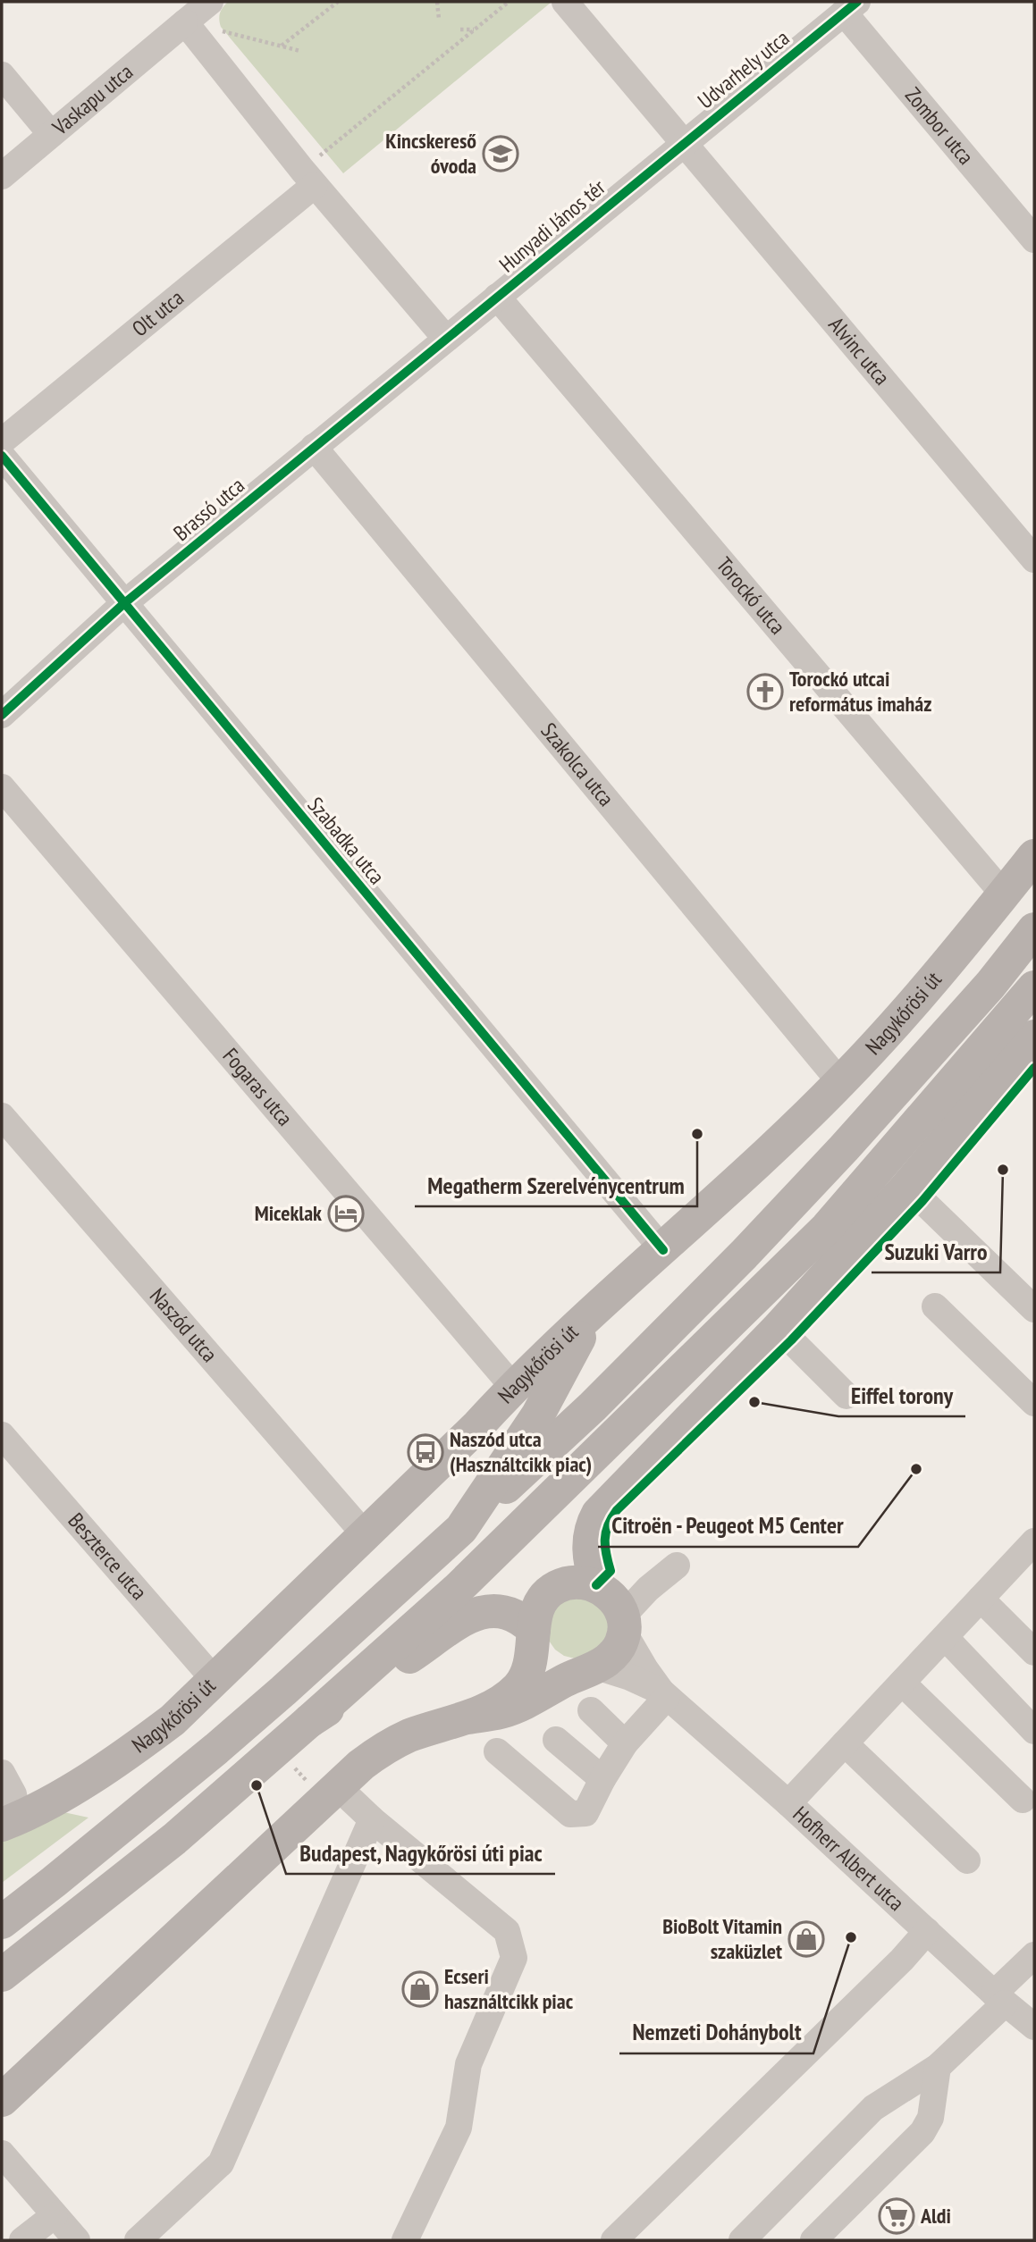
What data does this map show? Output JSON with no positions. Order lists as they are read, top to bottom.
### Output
{
  "streets": {
    "main road": ["Nagykőrösi út"],
    "street": [
      "Udvarhely utca",
      "Vaskapu utca",
      "Zombor utca",
      "Hunyadi János tér",
      "Olt utca",
      "Alvinc utca",
      "Brassó utca",
      "Torockó utca",
      "Szakolca utca",
      "Szabadka utca",
      "Fogaras utca",
      "Naszód utca",
      "Beszterce utca",
      "Hofherr Albert utca"
    ]
  },
  "crossings": [
    ["Udvarhely utca", "Zombor utca"],
    ["Udvarhely utca", "Hunyadi János tér"],
    ["Udvarhely utca", "Alvinc utca"],
    ["Hunyadi János tér", "Alvinc utca"],
    ["Hunyadi János tér", "Brassó utca"],
    ["Hunyadi János tér", "Torockó utca"],
    ["Brassó utca", "Szakolca utca"],
    ["Brassó utca", "Szabadka utca"],
    ["Torockó utca", "Nagykőrösi út"],
    ["Szakolca utca", "Nagykőrösi út"],
    ["Szabadka utca", "Nagykőrösi út"],
    ["Nagykőrösi út", "Fogaras utca"],
    ["Nagykőrösi út", "Naszód utca"],
    ["Nagykőrösi út", "Beszterce utca"]
  ],
  "places": {
    "school or university": ["Kincskereső óvoda"],
    "church": ["Torockó utcai református imaház"],
    "other": [
      "Megatherm Szerelvénycentrum",
      "Suzuki Varro",
      "Eiffel torony",
      "Citroën - Peugeot M5 Center",
      "Budapest, Nagykőrösi úti piac",
      "Nemzeti Dohánybolt"
    ],
    "hotel": ["Miceklak"],
    "bus stop": ["Naszód utca (Használtcikk piac)"],
    "shop": ["BioBolt Vitamin szaküzlet", "Ecseri használtcikk piac"],
    "supermarket": ["Aldi"]
  }
}
